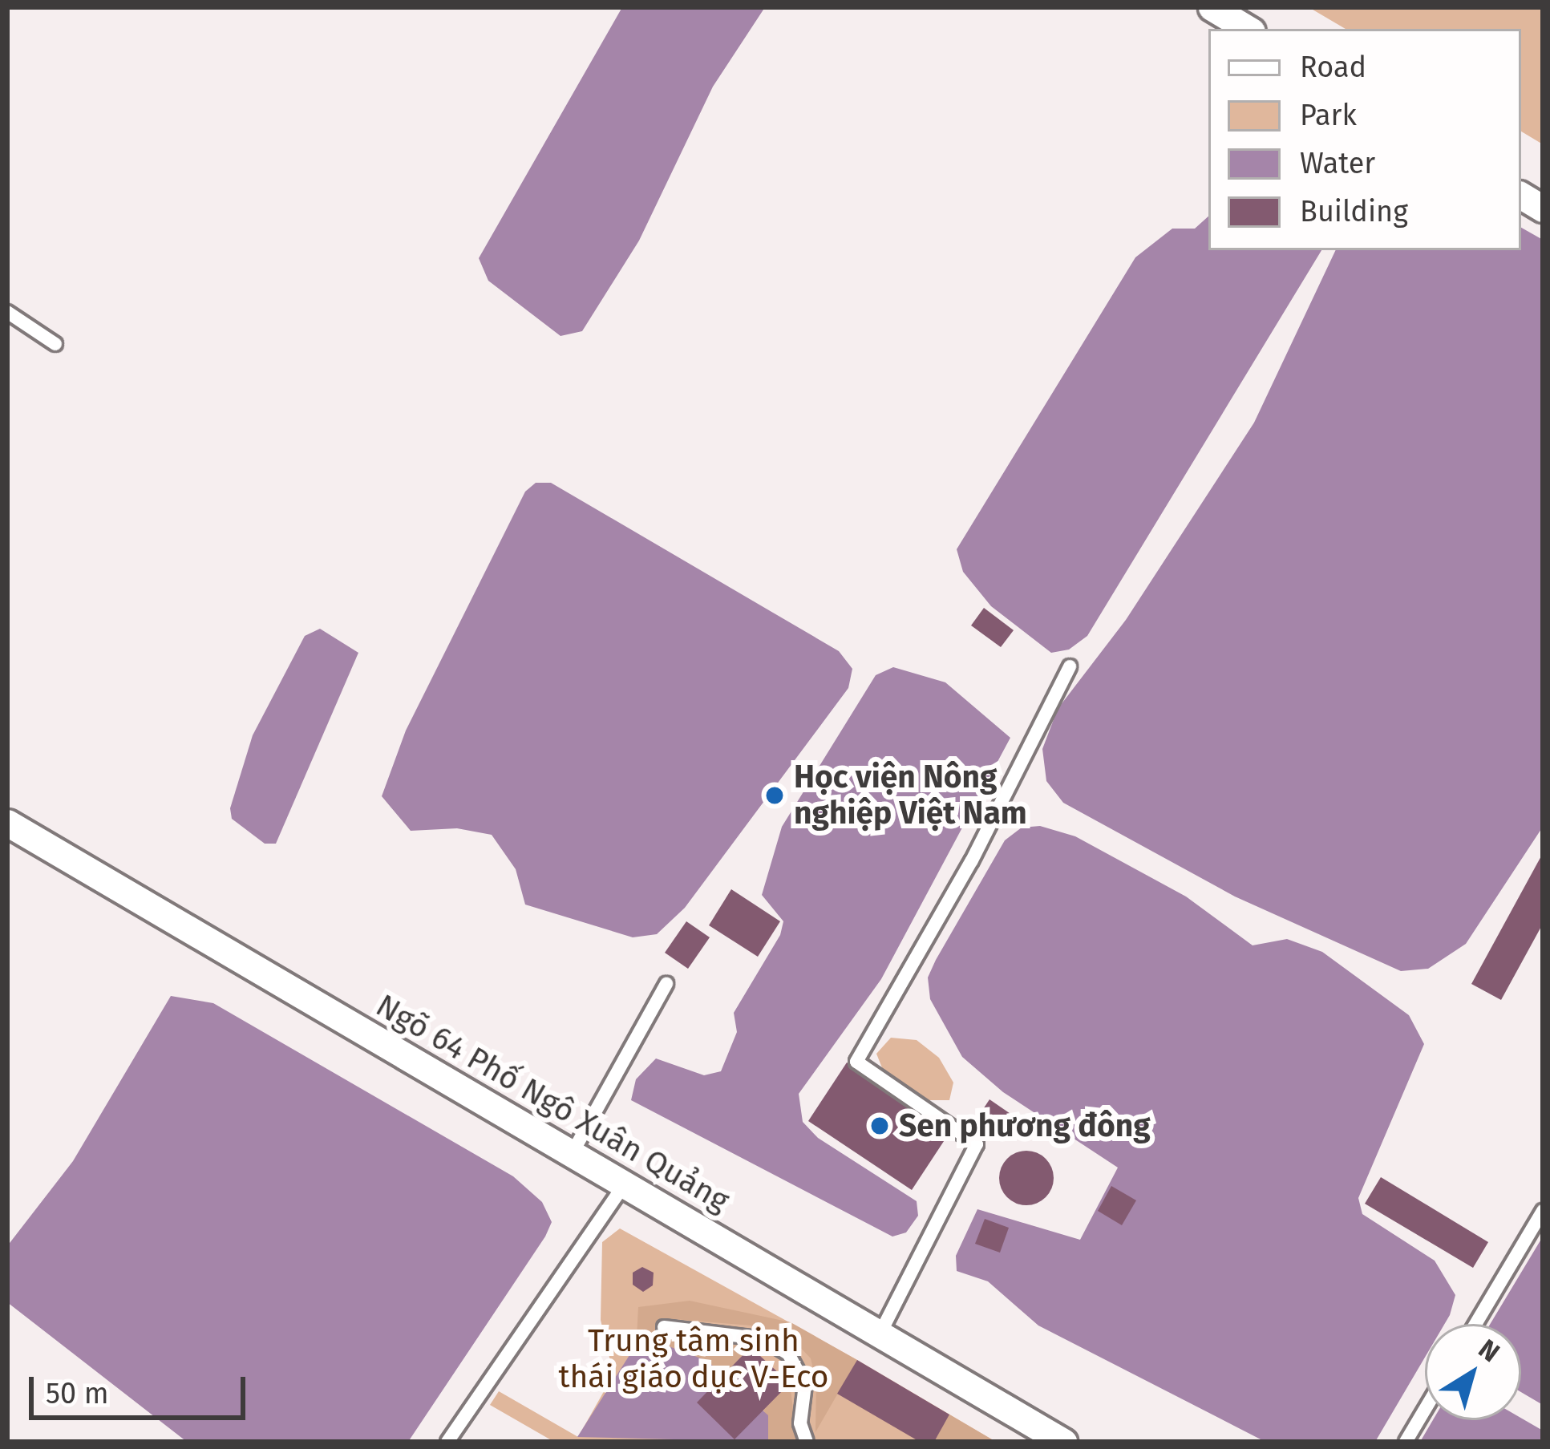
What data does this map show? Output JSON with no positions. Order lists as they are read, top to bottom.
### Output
{
  "streets": {
    "street": ["Ngõ 64 Phố Ngô Xuân Quảng"]
  },
  "parks": ["Trung tâm sinh thái giáo dục V-Eco"],
  "places": ["Học viện Nông nghiệp Việt Nam", "Sen phương đông"],
  "legend": [
    "Road",
    "Park",
    "Water",
    "Building"
  ],
  "scale_bar": "50 m",
  "north": "top right"
}
